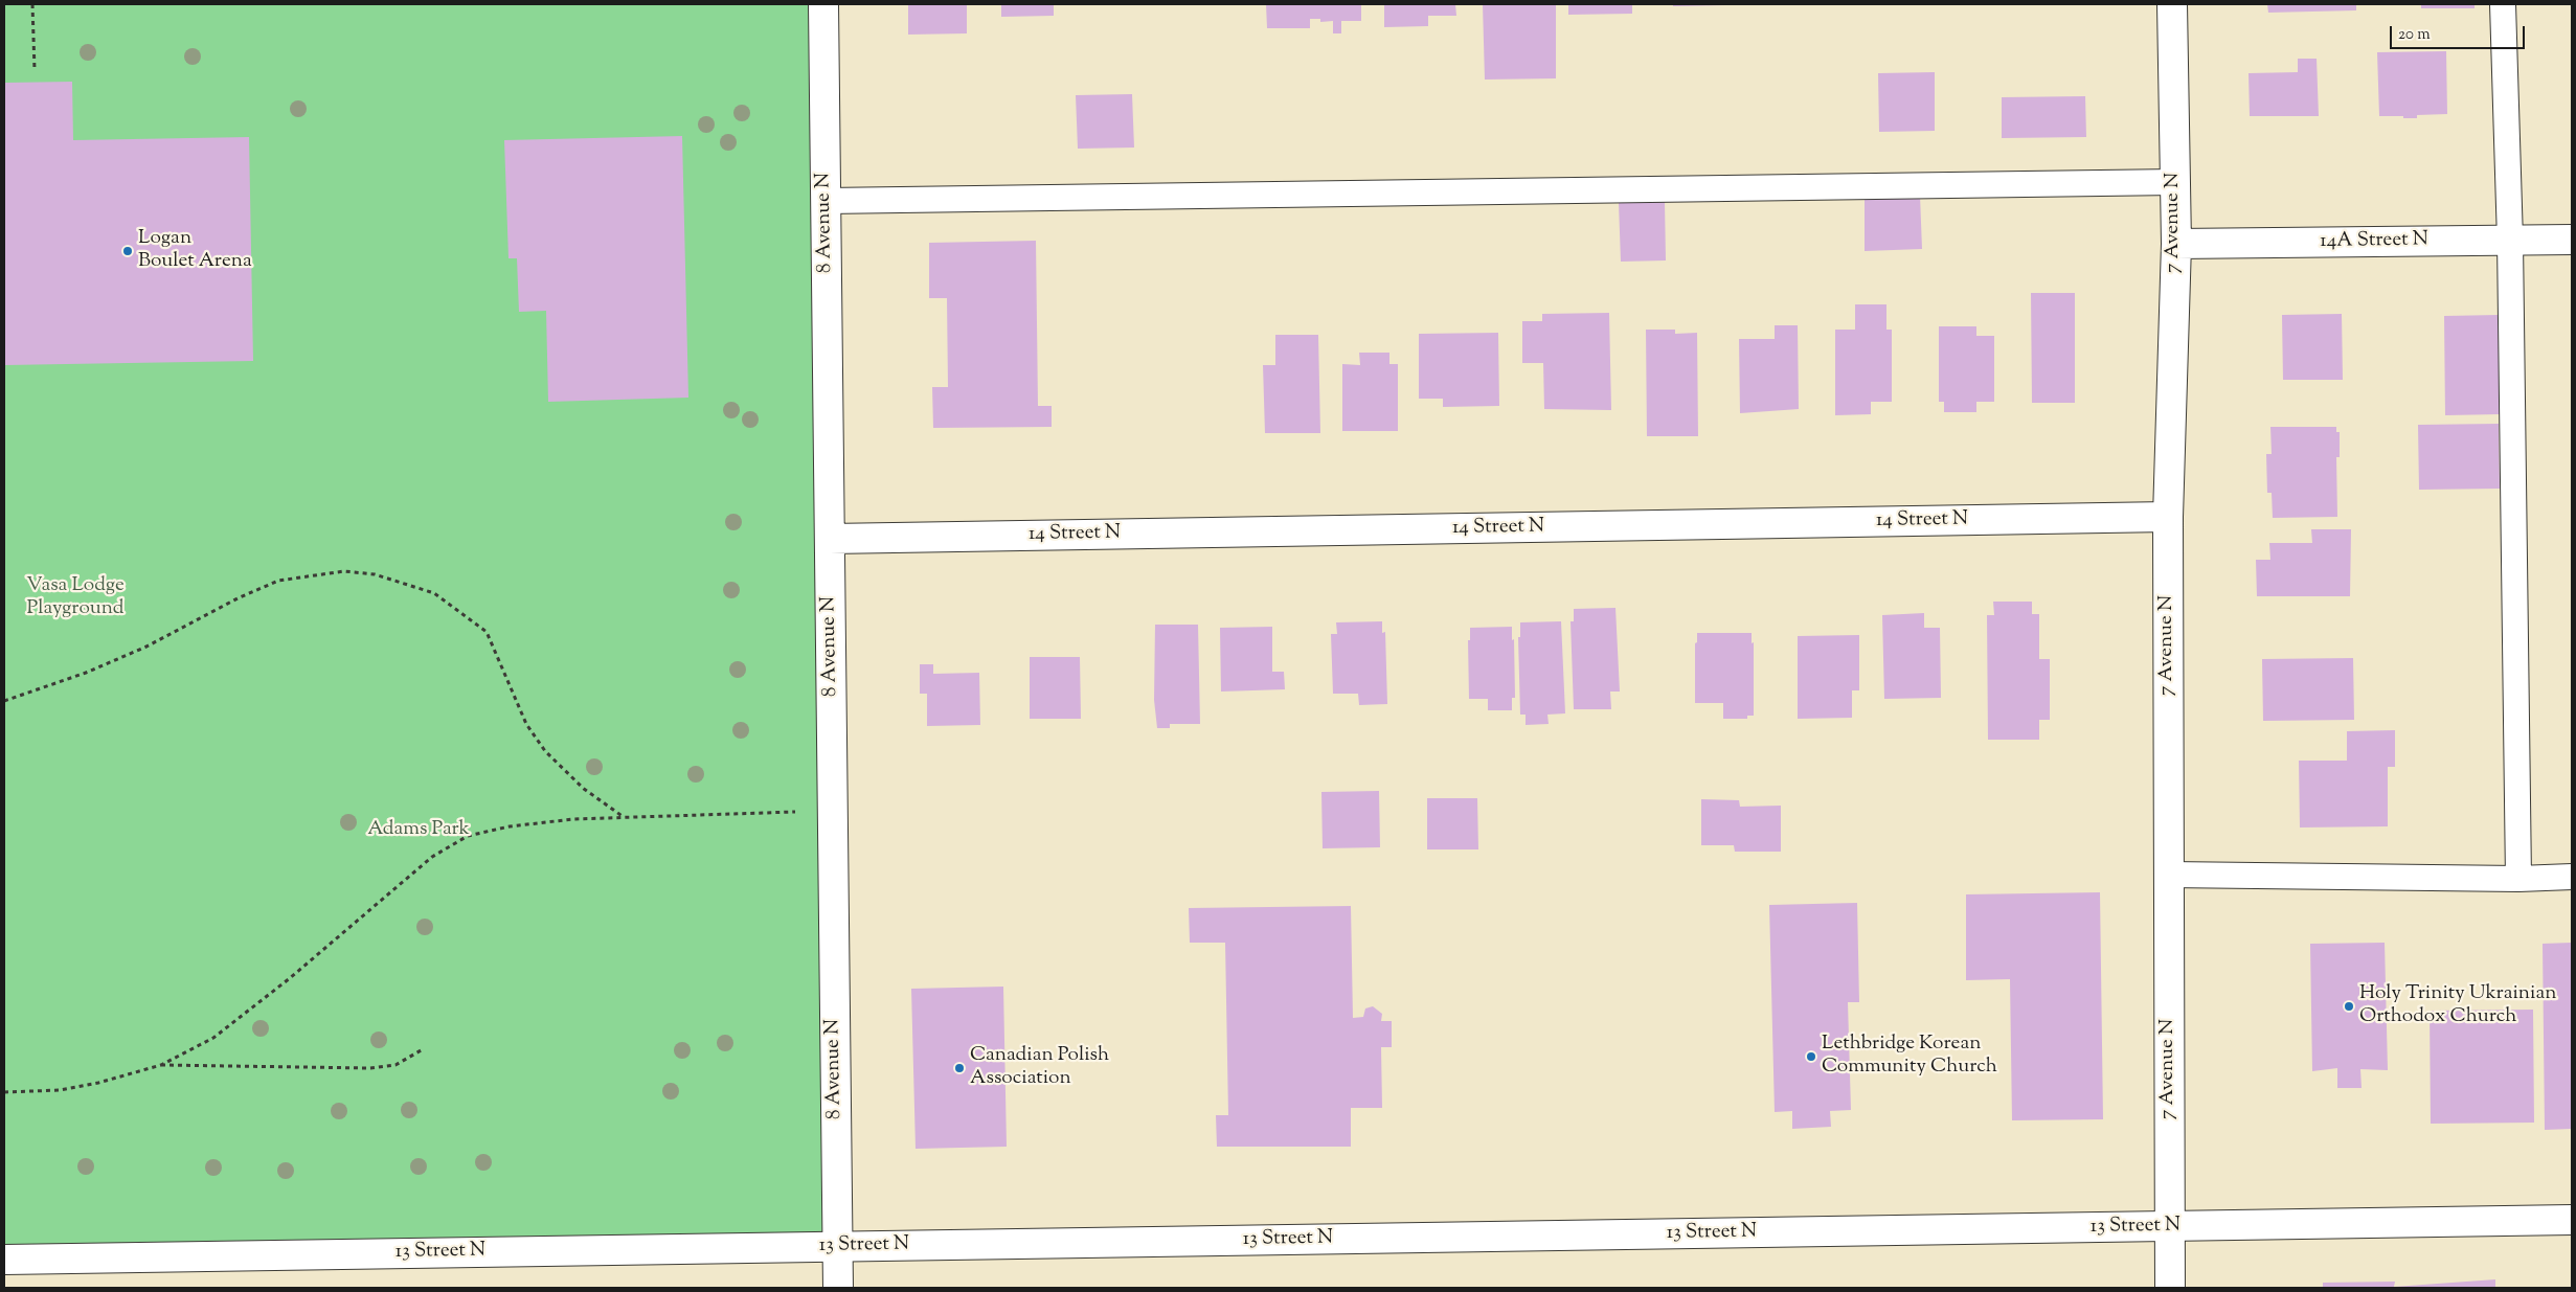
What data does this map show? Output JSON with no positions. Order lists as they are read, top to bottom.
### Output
{
  "streets": {
    "street": [
      "8 Avenue N",
      "7 Avenue N",
      "14A Street N",
      "14 Street N",
      "13 Street N"
    ]
  },
  "crossings": [
    ["8 Avenue N", "14 Street N"],
    ["8 Avenue N", "13 Street N"],
    ["7 Avenue N", "14A Street N"],
    ["7 Avenue N", "14 Street N"],
    ["7 Avenue N", "13 Street N"]
  ],
  "parks": ["Vasa Lodge Playground", "Adams Park"],
  "places": [
    "Logan Boulet Arena",
    "Holy Trinity Ukrainian Orthodox Church",
    "Lethbridge Korean Community Church",
    "Canadian Polish Association"
  ],
  "scale_bar": "20 m"
}
